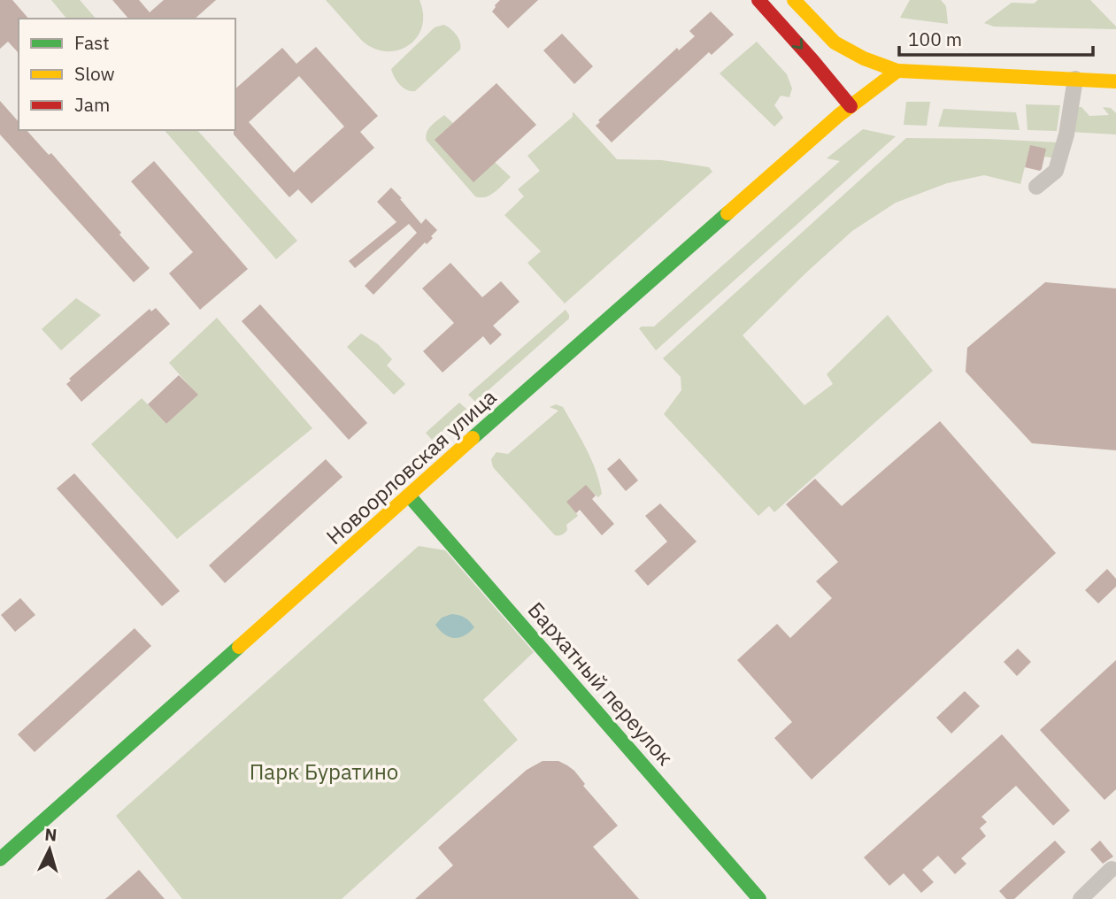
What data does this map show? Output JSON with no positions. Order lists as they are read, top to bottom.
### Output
{
  "streets": {
    "street": ["Новоорловская улица", "Бархатный переулок"]
  },
  "crossings": [
    ["Новоорловская улица", "Бархатный переулок"]
  ],
  "parks": ["Парк Буратино"],
  "legend": ["Fast", "Slow", "Jam"],
  "scale_bar": "100 m",
  "north": "top"
}
